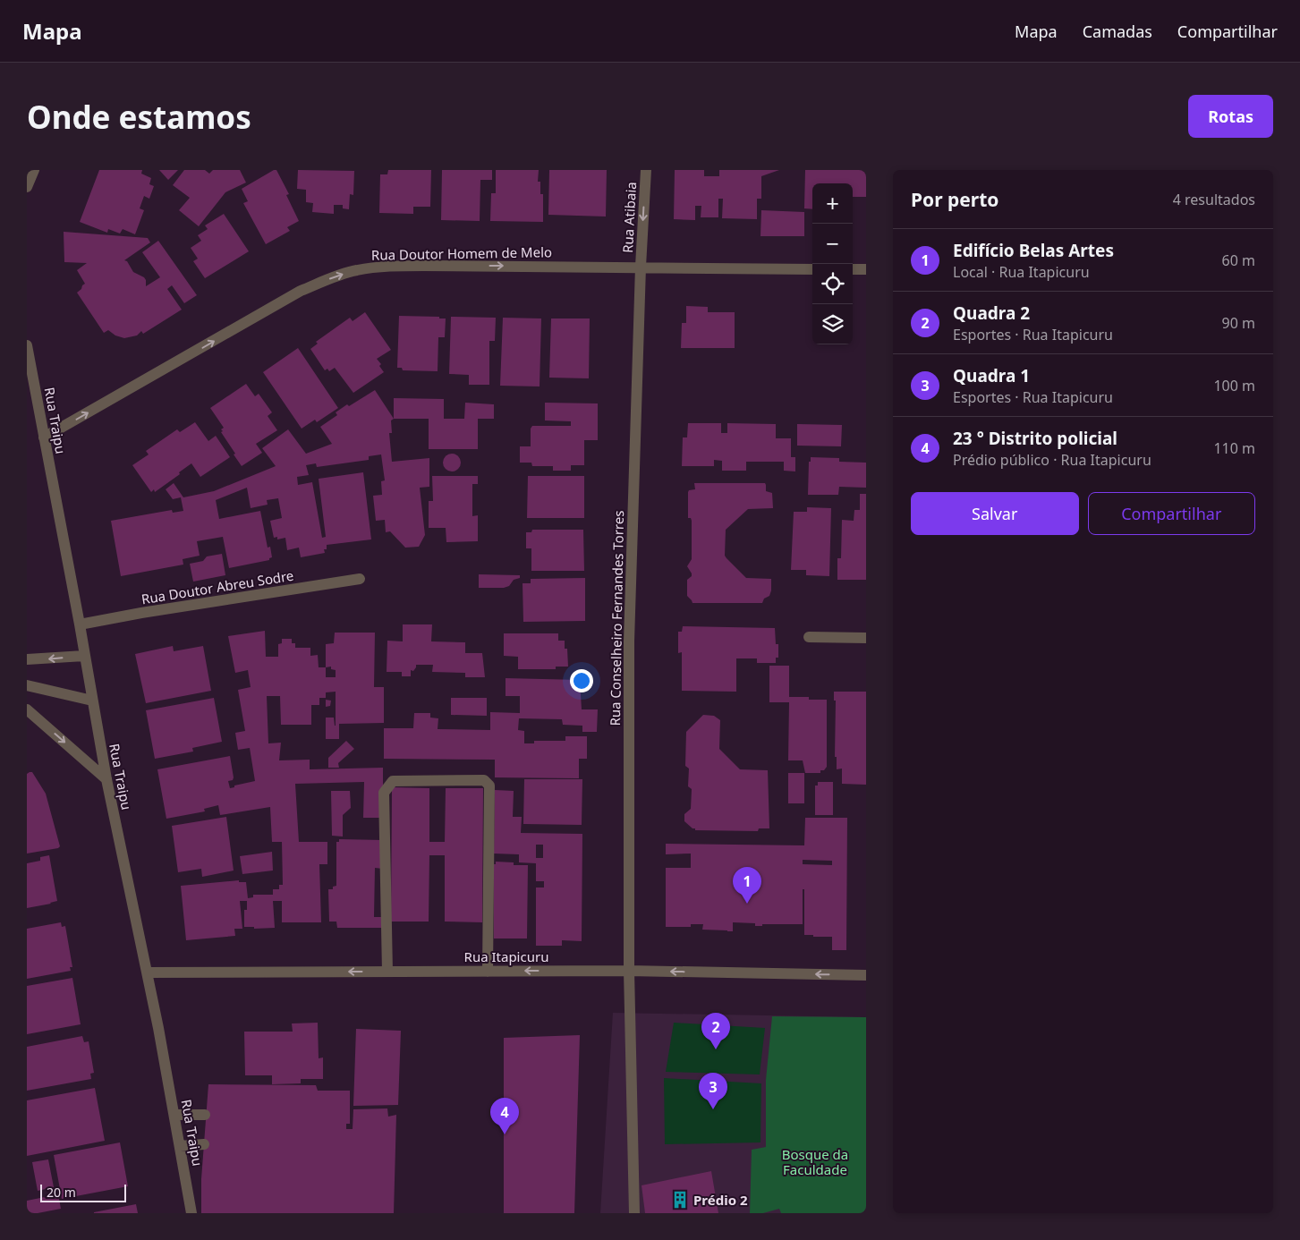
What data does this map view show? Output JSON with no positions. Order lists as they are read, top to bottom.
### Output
{
  "streets": {
    "street": [
      "Rua Atibaia",
      "Rua Doutor Homem de Melo",
      "Rua Traipu",
      "Rua Doutor Abreu Sodre",
      "Rua Conselheiro Fernandes Torres",
      "Rua Itapicuru"
    ]
  },
  "crossings": [
    ["Rua Atibaia", "Rua Doutor Homem de Melo"],
    ["Rua Atibaia", "Rua Conselheiro Fernandes Torres"],
    ["Rua Doutor Homem de Melo", "Rua Traipu"],
    ["Rua Doutor Homem de Melo", "Rua Conselheiro Fernandes Torres"],
    ["Rua Traipu", "Rua Doutor Abreu Sodre"],
    ["Rua Traipu", "Rua Itapicuru"],
    ["Rua Conselheiro Fernandes Torres", "Rua Itapicuru"]
  ],
  "one_way": ["Rua Atibaia", "Rua Doutor Homem de Melo", "Rua Itapicuru"],
  "parks": ["Bosque da Faculdade"],
  "places": {
    "building": ["Prédio 2"]
  },
  "scale_bar": "20 m",
  "page": {
    "header": "Mapa",
    "nav": ["Mapa", "Camadas", "Compartilhar"],
    "buttons": [
      "Rotas",
      ["Salvar", "Compartilhar"]
    ],
    "title": "Onde estamos",
    "heading": ["Por perto", "4 resultados"],
    "map_buttons": ["+", "−"],
    "list": [
      {
        "mark": "1",
        "name": "Edifício Belas Artes",
        "note": "Local · Rua Itapicuru",
        "value": "60 m"
      },
      {
        "mark": "2",
        "name": "Quadra 2",
        "note": "Esportes · Rua Itapicuru",
        "value": "90 m"
      },
      {
        "mark": "3",
        "name": "Quadra 1",
        "note": "Esportes · Rua Itapicuru",
        "value": "100 m"
      },
      {
        "mark": "4",
        "name": "23 ° Distrito policial",
        "note": "Prédio público · Rua Itapicuru",
        "value": "110 m"
      }
    ],
    "pins": [
      "1",
      "2",
      "3",
      "4"
    ],
    "scale": "20 m"
  }
}
